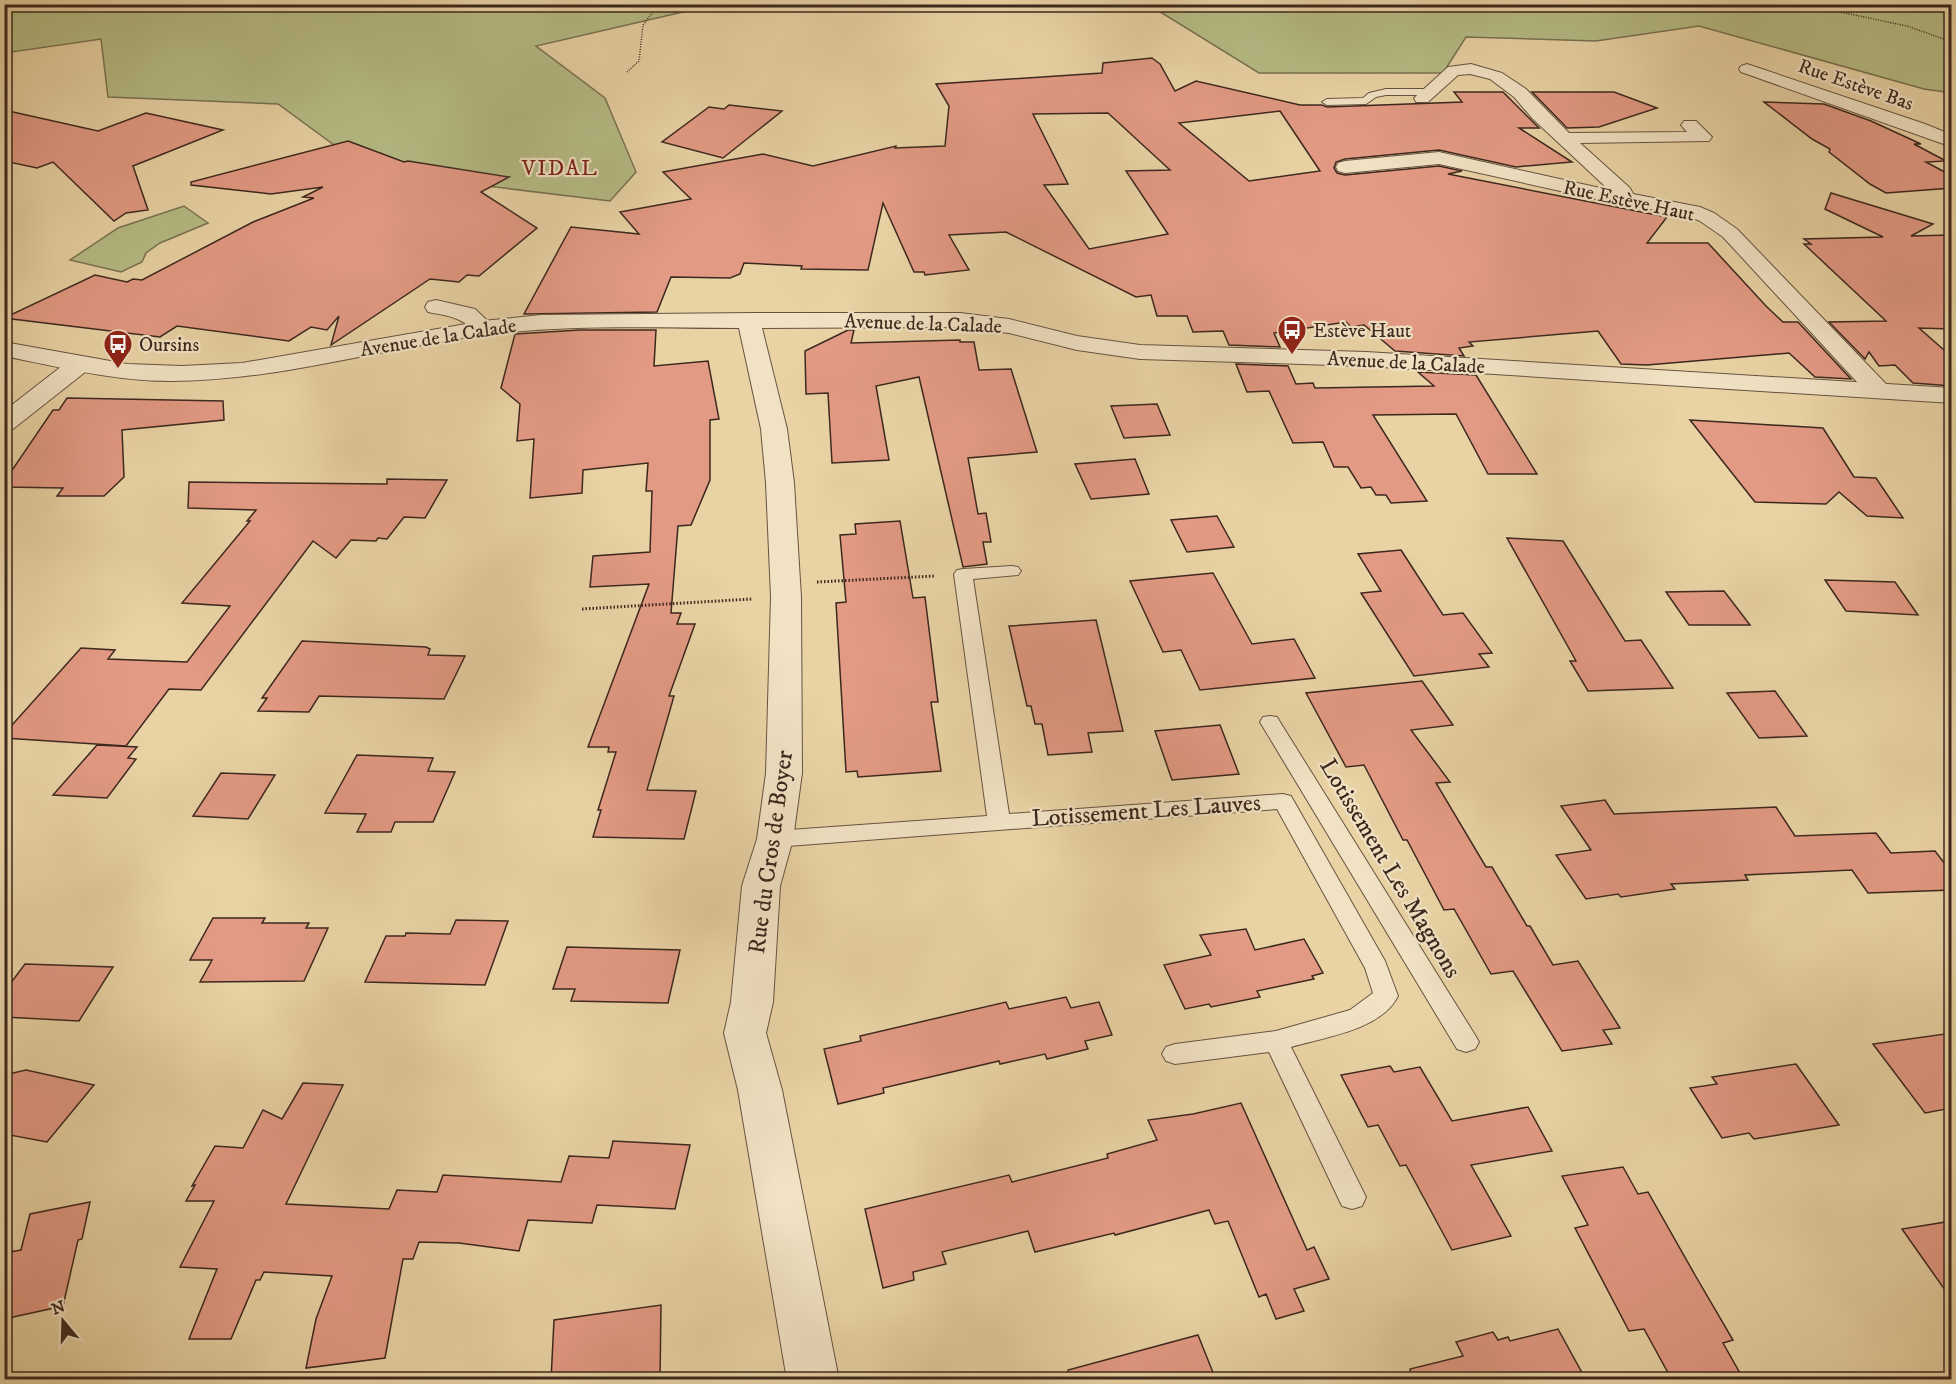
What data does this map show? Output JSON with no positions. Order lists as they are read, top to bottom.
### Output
{
  "streets": {
    "street": [
      "Rue Estève Bas",
      "Rue Estève Haut",
      "Avenue de la Calade",
      "Rue du Cros de Boyer"
    ],
    "lane": ["Lotissement Les Lauves", "Lotissement Les Magnons"]
  },
  "crossings": [
    ["Rue Estève Haut", "Avenue de la Calade"],
    ["Avenue de la Calade", "Rue du Cros de Boyer"],
    ["Lotissement Les Lauves", "Rue du Cros de Boyer"]
  ],
  "districts": ["VIDAL"],
  "places": {
    "bus stop": ["Estève Haut", "Oursins"]
  },
  "north": "top"
}
